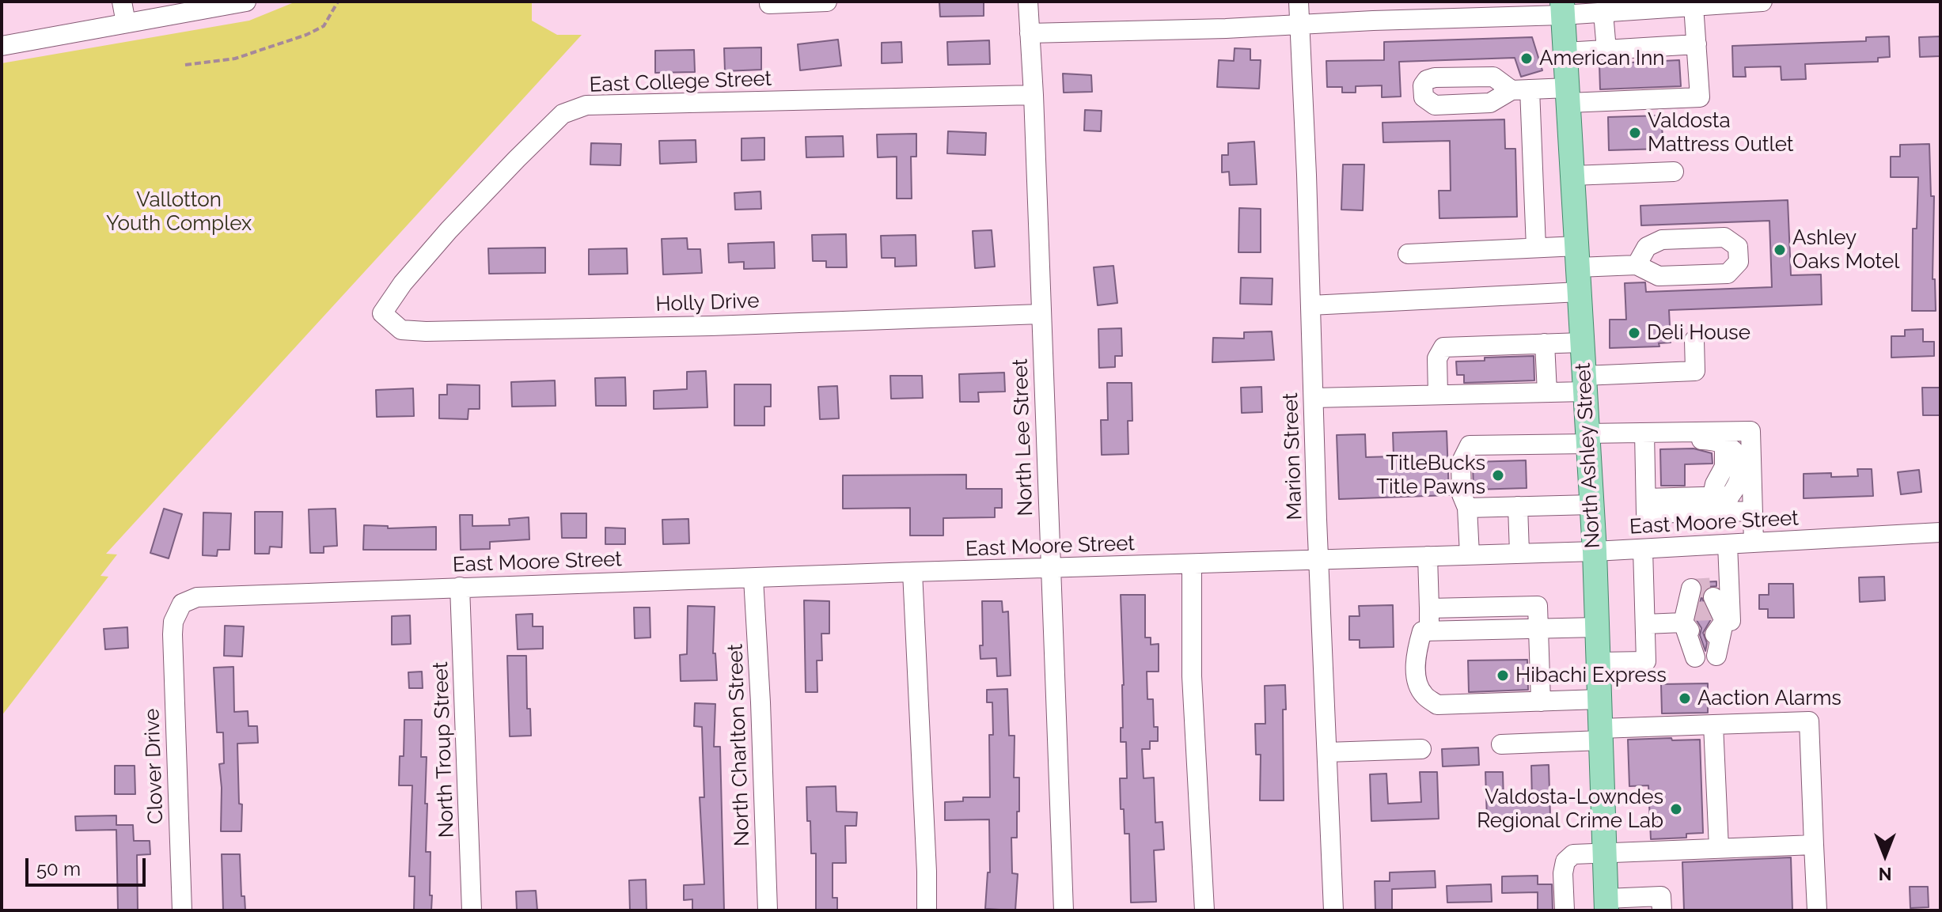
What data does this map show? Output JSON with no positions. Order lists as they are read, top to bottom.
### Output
{
  "streets": {
    "main road": ["North Ashley Street"],
    "street": [
      "East College Street",
      "Holly Drive",
      "North Lee Street",
      "Marion Street",
      "East Moore Street",
      "North Charlton Street",
      "North Troup Street",
      "Clover Drive"
    ]
  },
  "crossings": [
    ["East College Street", "Holly Drive"],
    ["East College Street", "North Lee Street"],
    ["Holly Drive", "North Lee Street"],
    ["North Lee Street", "East Moore Street"],
    ["North Ashley Street", "East Moore Street"],
    ["Marion Street", "East Moore Street"],
    ["East Moore Street", "North Charlton Street"],
    ["East Moore Street", "North Troup Street"],
    ["East Moore Street", "Clover Drive"]
  ],
  "parks": ["Vallotton Youth Complex"],
  "places": [
    "American Inn",
    "Valdosta Mattress Outlet",
    "Ashley Oaks Motel",
    "Deli House",
    "TitleBucks Title Pawns",
    "Hibachi Express",
    "Aaction Alarms",
    "Valdosta-Lowndes Regional Crime Lab"
  ],
  "scale_bar": "50 m",
  "north": "bottom"
}
